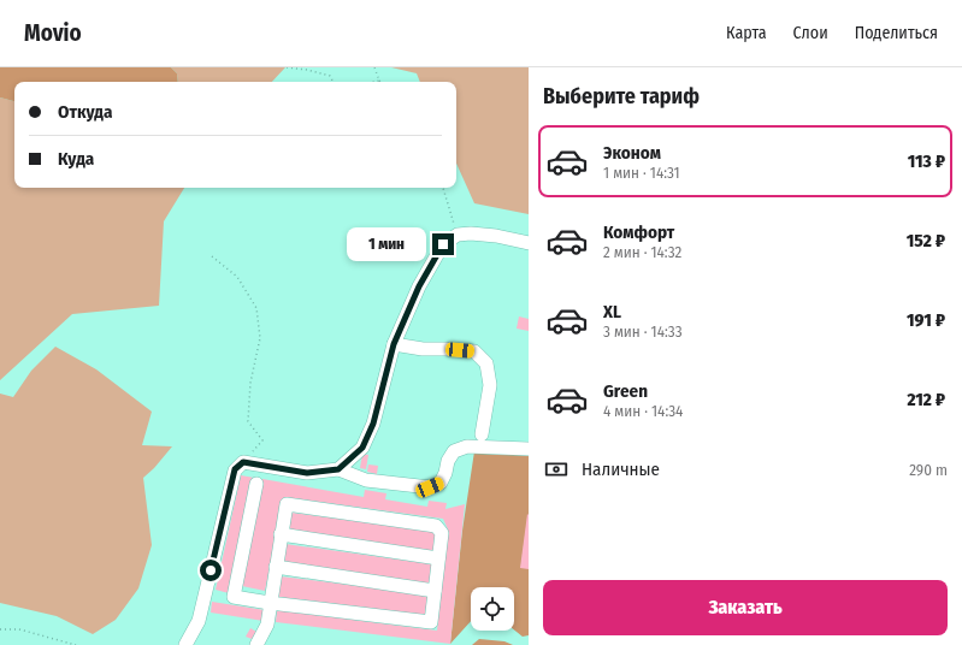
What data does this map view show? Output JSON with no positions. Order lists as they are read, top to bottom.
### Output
{
  "page": {
    "header": "Movio",
    "nav": ["Карта", "Слои", "Поделиться"],
    "heading": "Выберите тариф",
    "banner": ["Откуда", "Куда"],
    "list": [
      {
        "name": "Эконом",
        "note": "1 мин · 14:31",
        "value": "113 ₽"
      },
      {
        "name": "Комфорт",
        "note": "2 мин · 14:32",
        "value": "152 ₽"
      },
      {
        "name": "XL",
        "note": "3 мин · 14:33",
        "value": "191 ₽"
      },
      {
        "name": "Green",
        "note": "4 мин · 14:34",
        "value": "212 ₽"
      }
    ],
    "bubble": "1 мин",
    "pay": ["Наличные", "290 m"],
    "buttons": "Заказать"
  }
}
